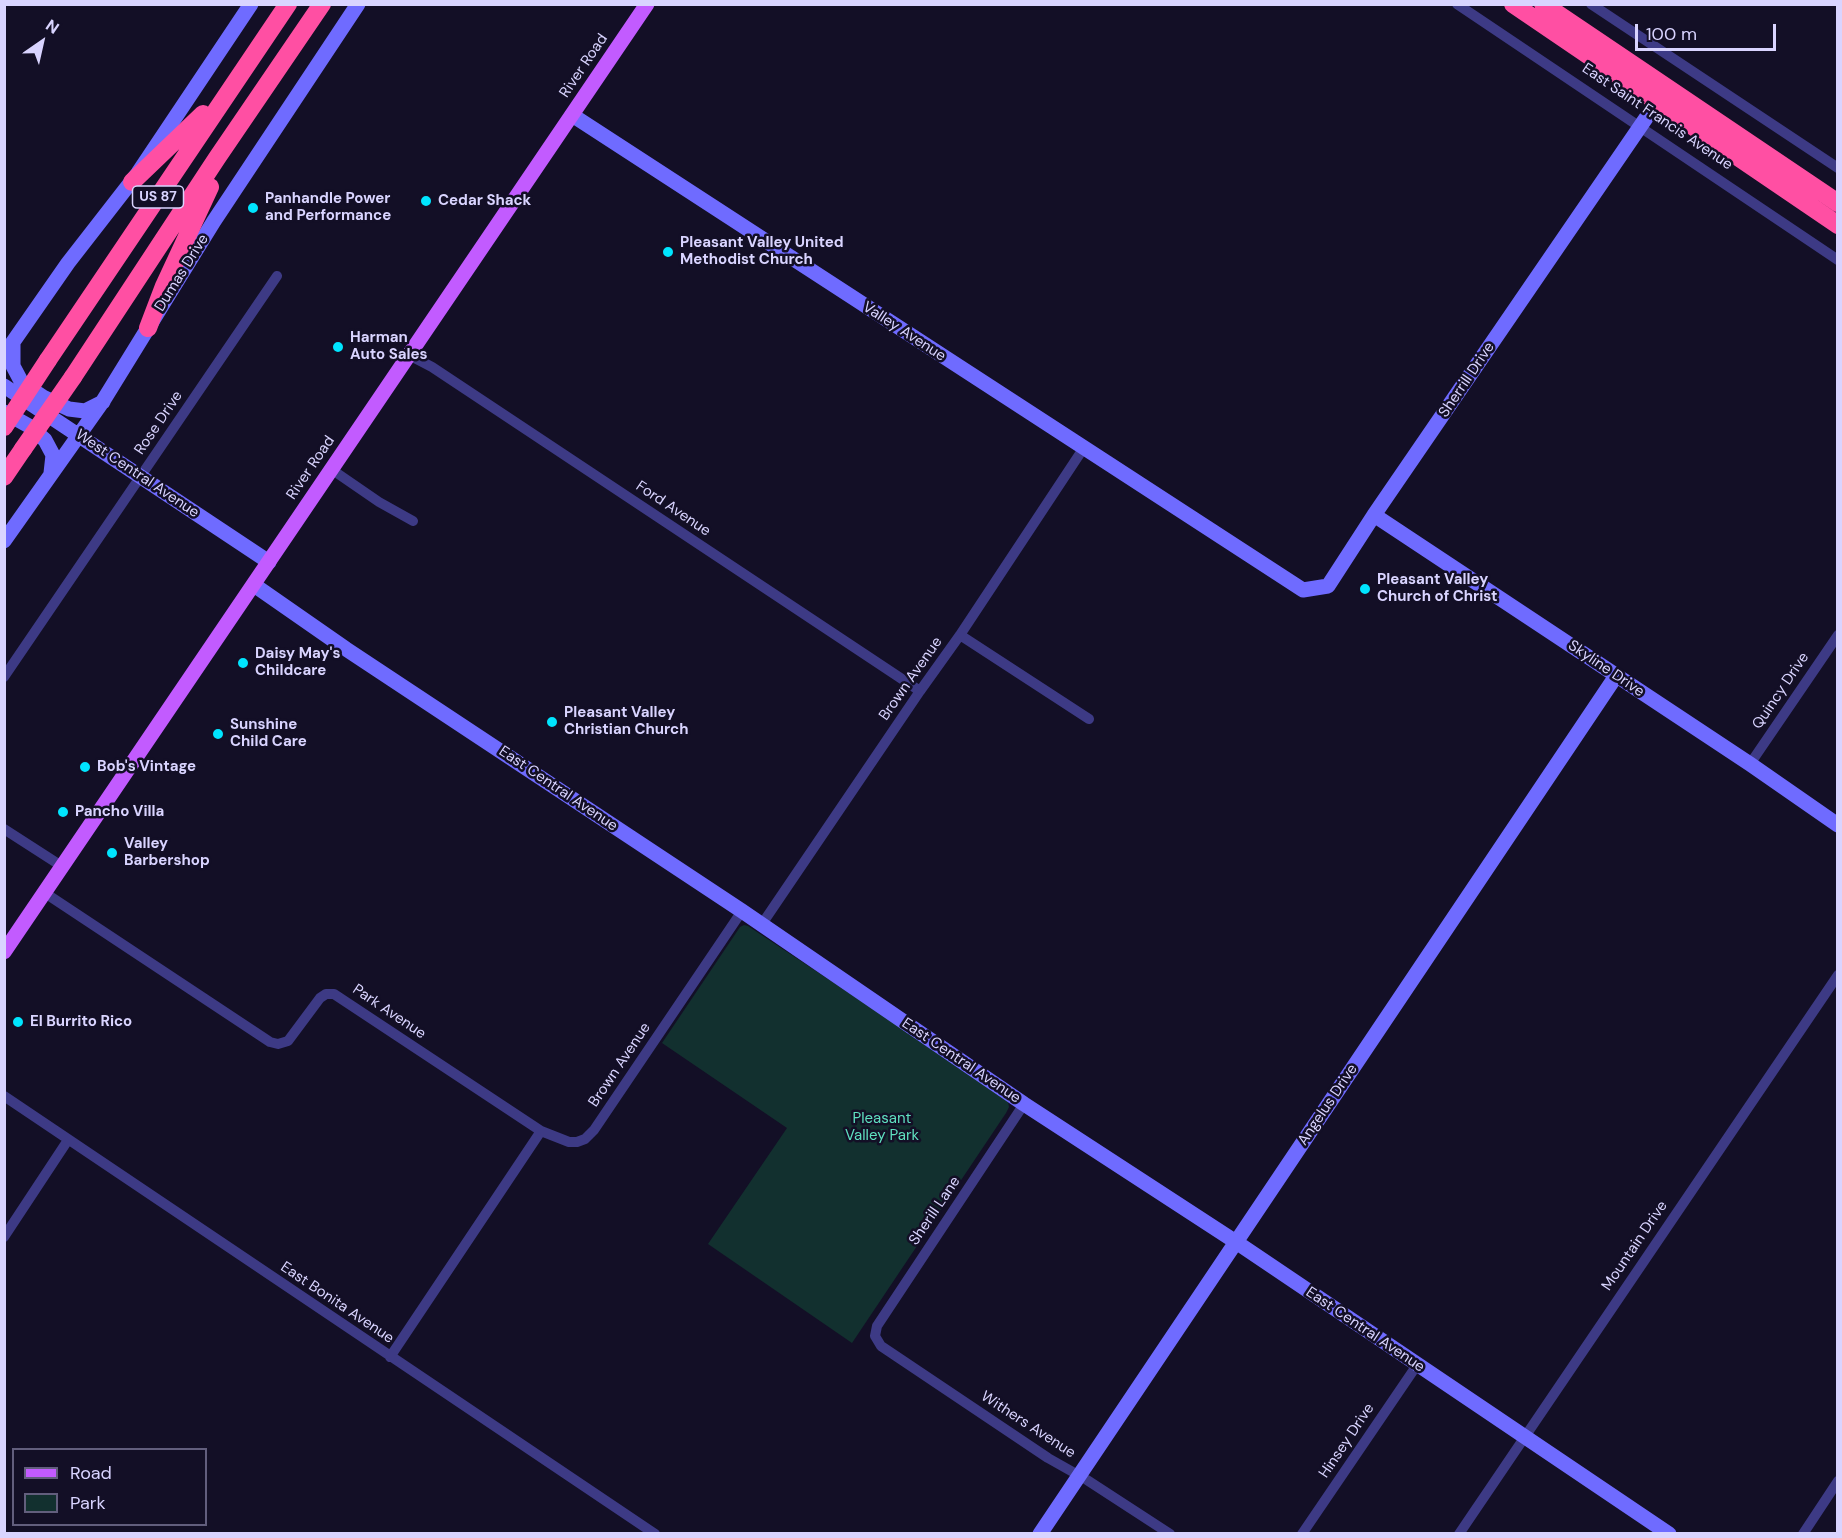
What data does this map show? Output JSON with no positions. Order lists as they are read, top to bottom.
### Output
{
  "streets": {
    "highway": ["East Saint Francis Avenue", "US 87"],
    "main road": ["River Road"],
    "street": [
      "Dumas Drive",
      "Valley Avenue",
      "Sherrill Drive",
      "Rose Drive",
      "West Central Avenue",
      "Ford Avenue",
      "Skyline Drive",
      "Brown Avenue",
      "Quincy Drive",
      "East Central Avenue",
      "Park Avenue",
      "Angelus Drive",
      "Sherill Lane",
      "Mountain Drive",
      "East Bonita Avenue",
      "Withers Avenue",
      "Hinsey Drive"
    ]
  },
  "crossings": [
    ["River Road", "Valley Avenue"],
    ["River Road", "West Central Avenue"],
    ["River Road", "Ford Avenue"],
    ["River Road", "East Central Avenue"],
    ["River Road", "Park Avenue"],
    ["East Saint Francis Avenue", "Sherrill Drive"],
    ["Dumas Drive", "West Central Avenue"],
    ["Valley Avenue", "Sherrill Drive"],
    ["Valley Avenue", "Brown Avenue"],
    ["Sherrill Drive", "Skyline Drive"],
    ["Rose Drive", "West Central Avenue"],
    ["Ford Avenue", "Brown Avenue"],
    ["Skyline Drive", "Quincy Drive"],
    ["Skyline Drive", "Angelus Drive"],
    ["Brown Avenue", "East Central Avenue"],
    ["Brown Avenue", "Park Avenue"],
    ["East Central Avenue", "Angelus Drive"],
    ["East Central Avenue", "Sherill Lane"],
    ["East Central Avenue", "Mountain Drive"],
    ["East Central Avenue", "Hinsey Drive"],
    ["Angelus Drive", "Withers Avenue"],
    ["Sherill Lane", "Withers Avenue"]
  ],
  "parks": ["Pleasant Valley Park"],
  "places": [
    "Cedar Shack",
    "Panhandle Power and Performance",
    "Pleasant Valley United Methodist Church",
    "Harman Auto Sales",
    "Pleasant Valley Church of Christ",
    "Daisy May's Childcare",
    "Pleasant Valley Christian Church",
    "Sunshine Child Care",
    "Bob's Vintage",
    "Pancho Villa",
    "Valley Barbershop",
    "El Burrito Rico"
  ],
  "legend": ["Road", "Park"],
  "scale_bar": "100 m",
  "north": "top right"
}
